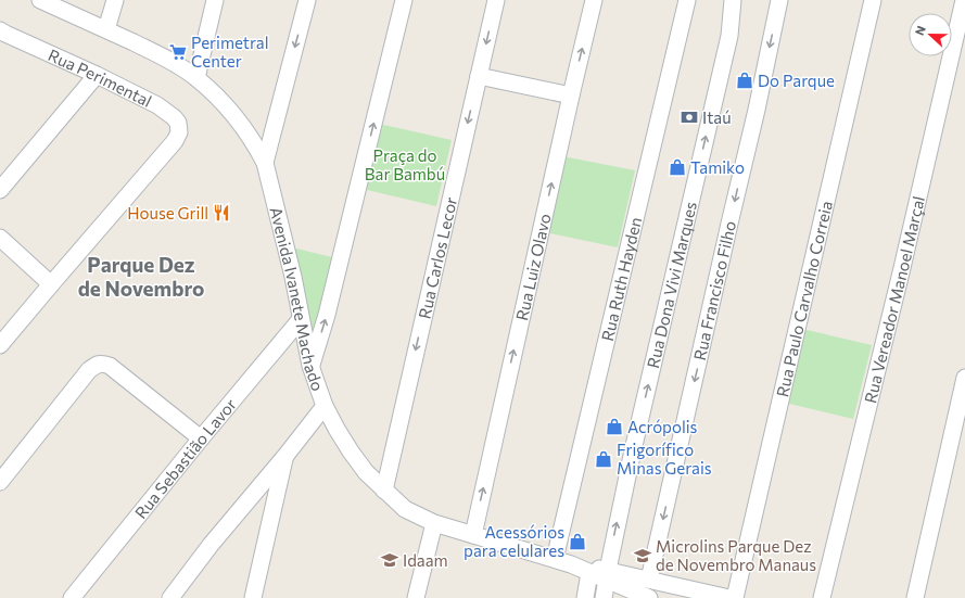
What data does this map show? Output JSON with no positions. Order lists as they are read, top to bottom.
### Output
{
  "streets": {
    "street": [
      "Rua Perimental",
      "Rua Carlos Lecor",
      "Rua Luiz Olavo",
      "Rua Ruth Hayden",
      "Rua Dona Vivi Marques",
      "Rua Francisco Filho",
      "Avenida Ivanete Machado",
      "Rua Paulo Carvalho Correia",
      "Rua Vereador Manoel Marçal",
      "Rua Sebastião Lavor"
    ]
  },
  "crossings": [
    ["Rua Carlos Lecor", "Avenida Ivanete Machado"],
    ["Rua Luiz Olavo", "Avenida Ivanete Machado"],
    ["Rua Ruth Hayden", "Avenida Ivanete Machado"],
    ["Rua Dona Vivi Marques", "Avenida Ivanete Machado"],
    ["Rua Francisco Filho", "Avenida Ivanete Machado"],
    ["Avenida Ivanete Machado", "Rua Sebastião Lavor"]
  ],
  "one_way": ["Rua Luiz Olavo", "Rua Dona Vivi Marques", "Rua Francisco Filho"],
  "districts": ["Parque Dez de Novembro"],
  "parks": ["Praça do Bar Bambú"],
  "places": {
    "supermarket": ["Perimetral Center"],
    "shop": [
      "Do Parque",
      "Tamiko",
      "Acrópolis",
      "Frigorífico Minas Gerais",
      "Acessórios para celulares"
    ],
    "bank": ["Itaú"],
    "restaurant": ["House Grill"],
    "school or university": ["Microlins Parque Dez de Novembro Manaus", "Idaam"]
  },
  "north": "left"
}
